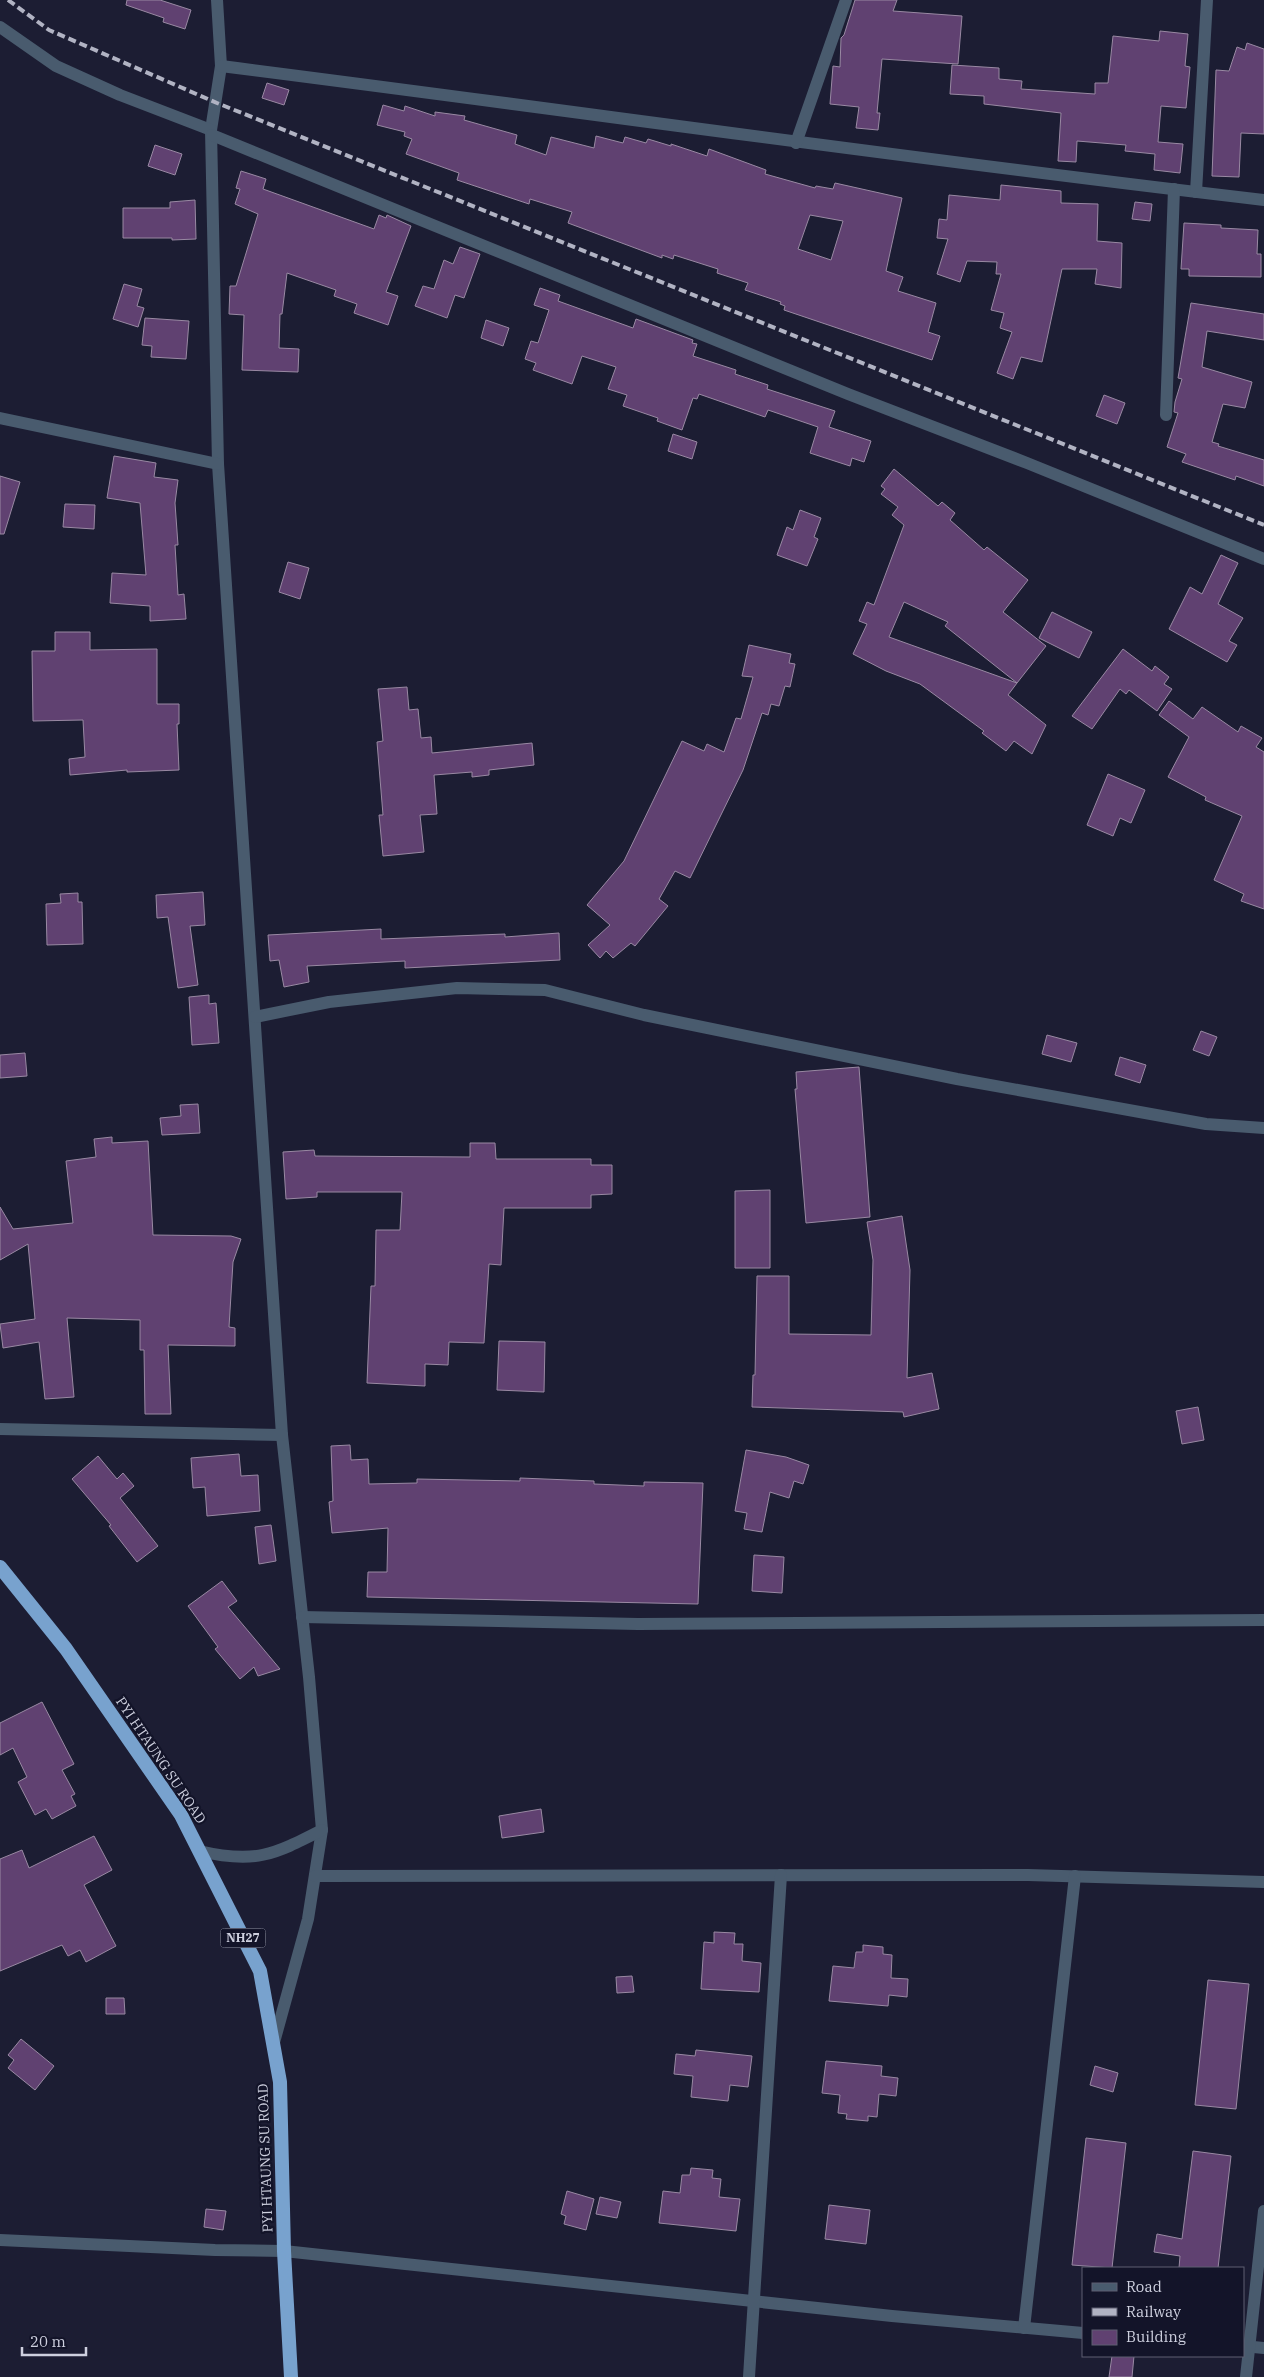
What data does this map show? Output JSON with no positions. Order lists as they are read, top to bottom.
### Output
{
  "streets": {
    "highway": ["PYI HTAUNG SU ROAD", "NH27"]
  },
  "legend": ["Road", "Railway", "Building"],
  "scale_bar": "20 m"
}
